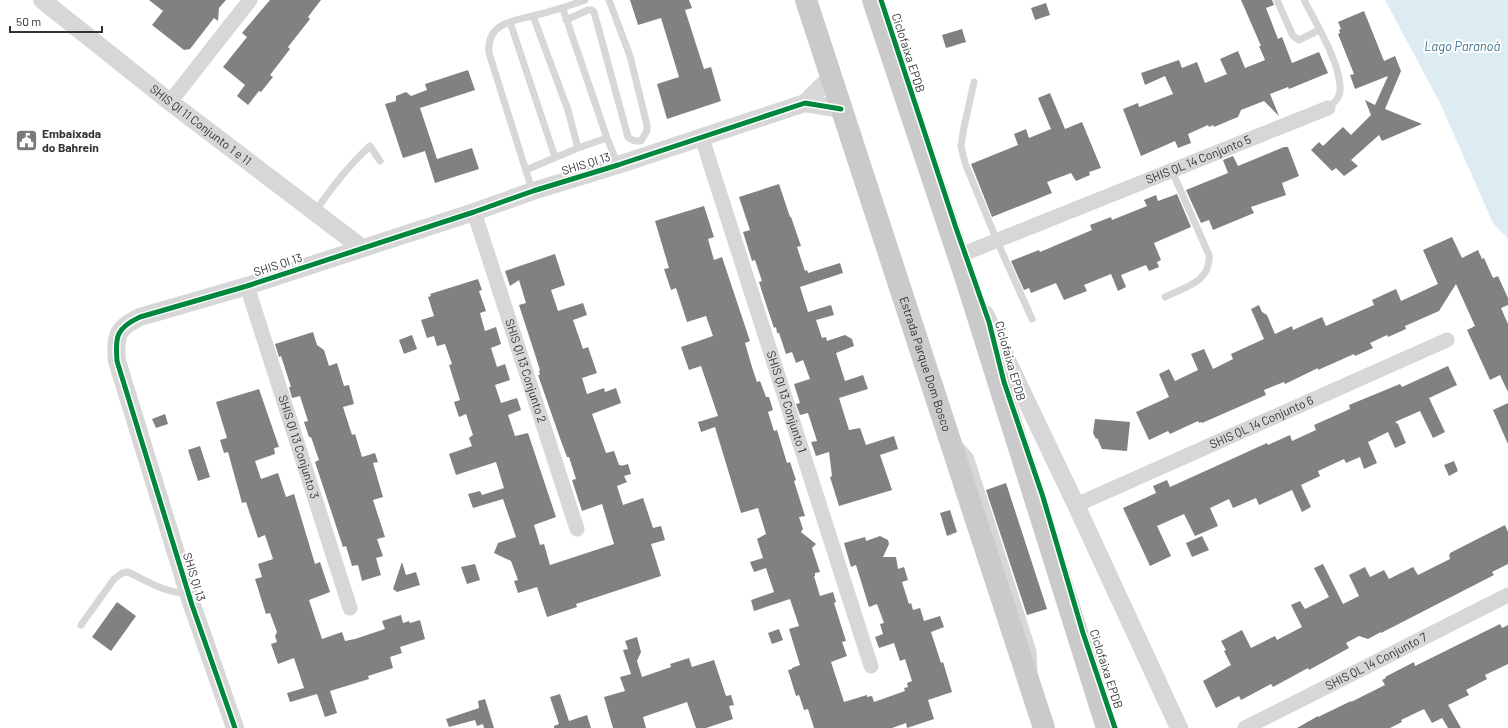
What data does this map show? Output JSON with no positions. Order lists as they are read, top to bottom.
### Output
{
  "streets": {
    "main road": ["Estrada Parque Dom Bosco"],
    "street": [
      "SHIS QI 11 Conjunto 1 e 11",
      "SHIS QL 14 Conjunto 5",
      "SHIS QI 13",
      "SHIS QI 13 Conjunto 2",
      "SHIS QI 13 Conjunto 1",
      "SHIS QL 14 Conjunto 6",
      "SHIS QI 13 Conjunto 3",
      "SHIS QL 14 Conjunto 7"
    ],
    "cycle path": ["Ciclofaixa EPDB"]
  },
  "crossings": [
    ["SHIS QI 11 Conjunto 1 e 11", "SHIS QI 13"],
    ["SHIS QI 13", "Estrada Parque Dom Bosco"],
    ["SHIS QI 13", "SHIS QI 13 Conjunto 2"],
    ["SHIS QI 13", "SHIS QI 13 Conjunto 1"],
    ["SHIS QI 13", "SHIS QI 13 Conjunto 3"]
  ],
  "water": ["Lago Paranoá"],
  "places": {
    "public building": ["Embaixada do Bahrein"]
  },
  "scale_bar": "50 m"
}
